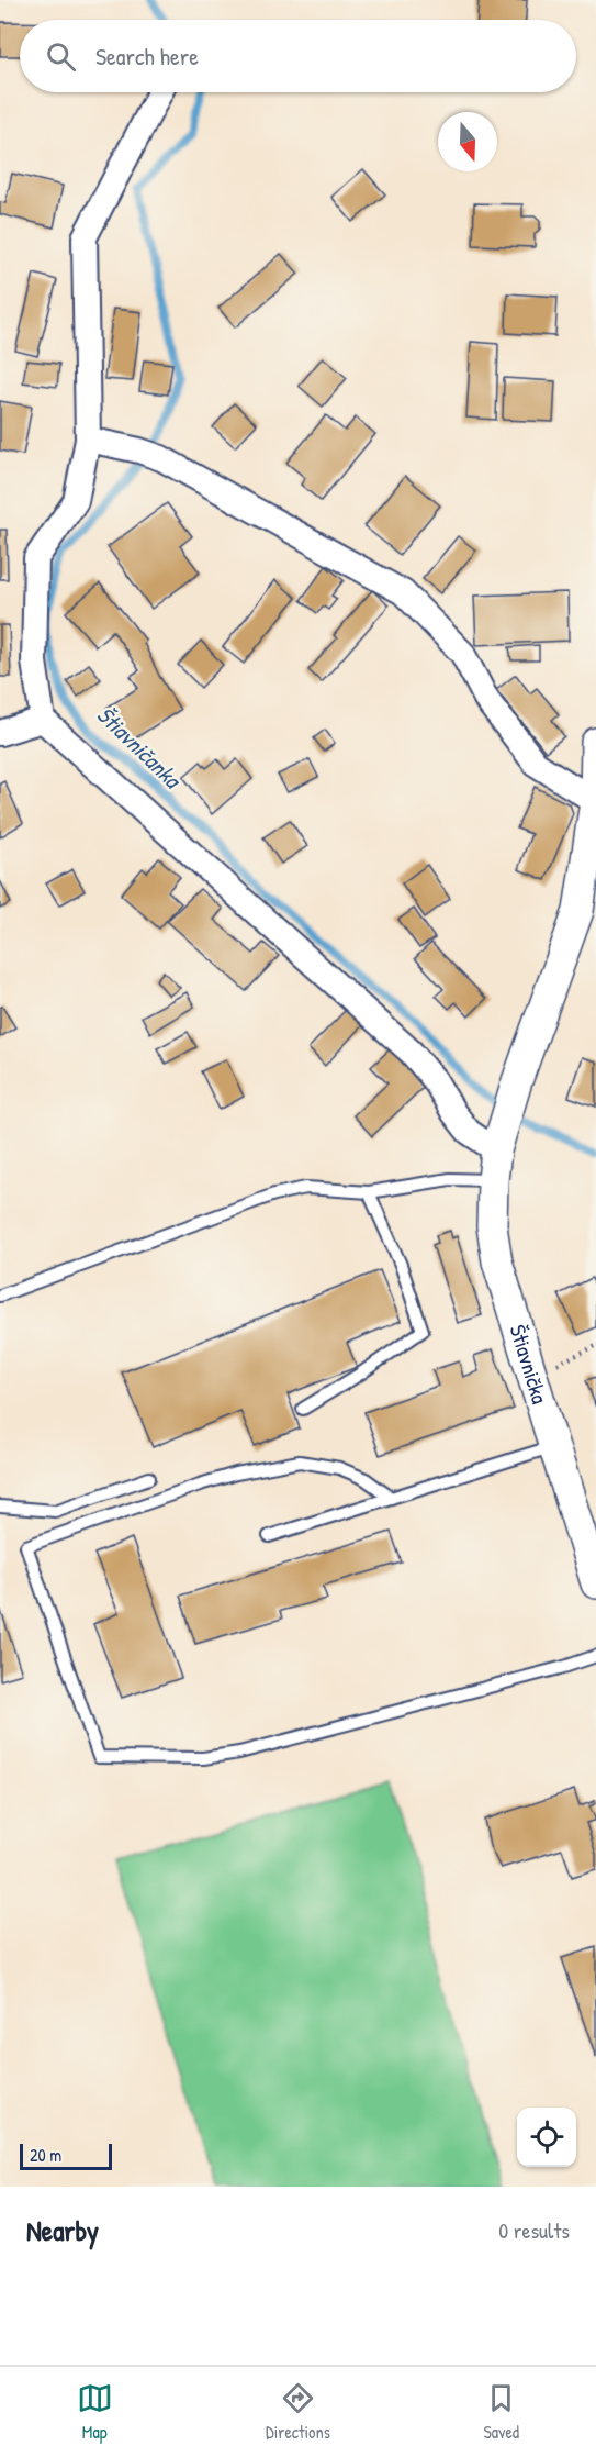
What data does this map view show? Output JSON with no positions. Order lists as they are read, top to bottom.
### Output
{
  "streets": {
    "street": ["Štiavnička"]
  },
  "water": ["Štiavničanka"],
  "scale_bar": "20 m",
  "north": "bottom",
  "page": {
    "search": "Search here",
    "scale": "20 m",
    "heading": ["Nearby", "0 results"],
    "nav": ["Map", "Directions", "Saved"]
  }
}
